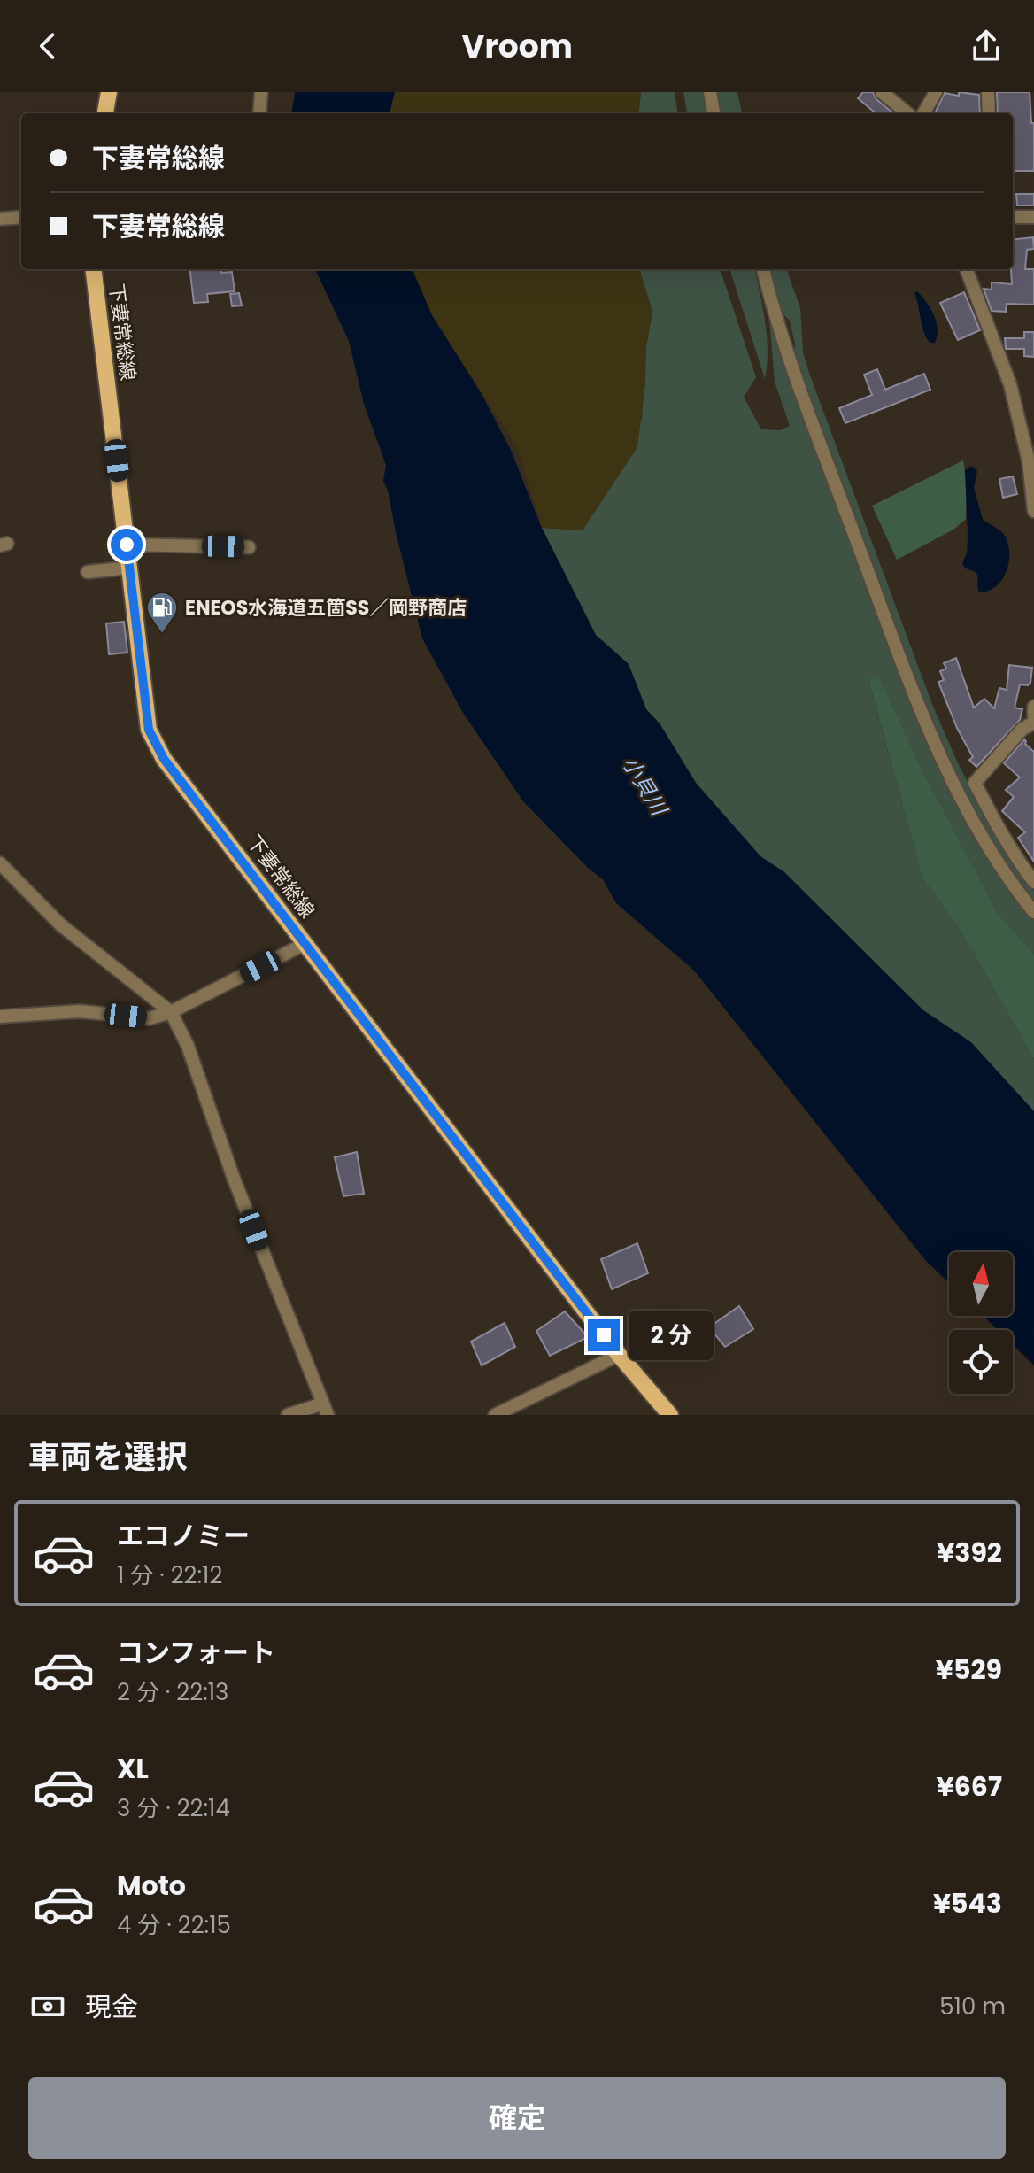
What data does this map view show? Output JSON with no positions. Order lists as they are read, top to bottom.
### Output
{
  "streets": {
    "main road": ["下妻常総線"]
  },
  "water": ["小貝川"],
  "places": {
    "fuel station": ["ENEOS水海道五箇SS／岡野商店"]
  },
  "north": "top",
  "page": {
    "header": "Vroom",
    "banner": ["下妻常総線", "下妻常総線"],
    "bubble": "2 分",
    "heading": "車両を選択",
    "list": [
      {
        "name": "エコノミー",
        "note": "1 分 · 22:12",
        "value": "¥392"
      },
      {
        "name": "コンフォート",
        "note": "2 分 · 22:13",
        "value": "¥529"
      },
      {
        "name": "XL",
        "note": "3 分 · 22:14",
        "value": "¥667"
      },
      {
        "name": "Moto",
        "note": "4 分 · 22:15",
        "value": "¥543"
      }
    ],
    "pay": ["現金", "510 m"],
    "buttons": "確定"
  }
}
